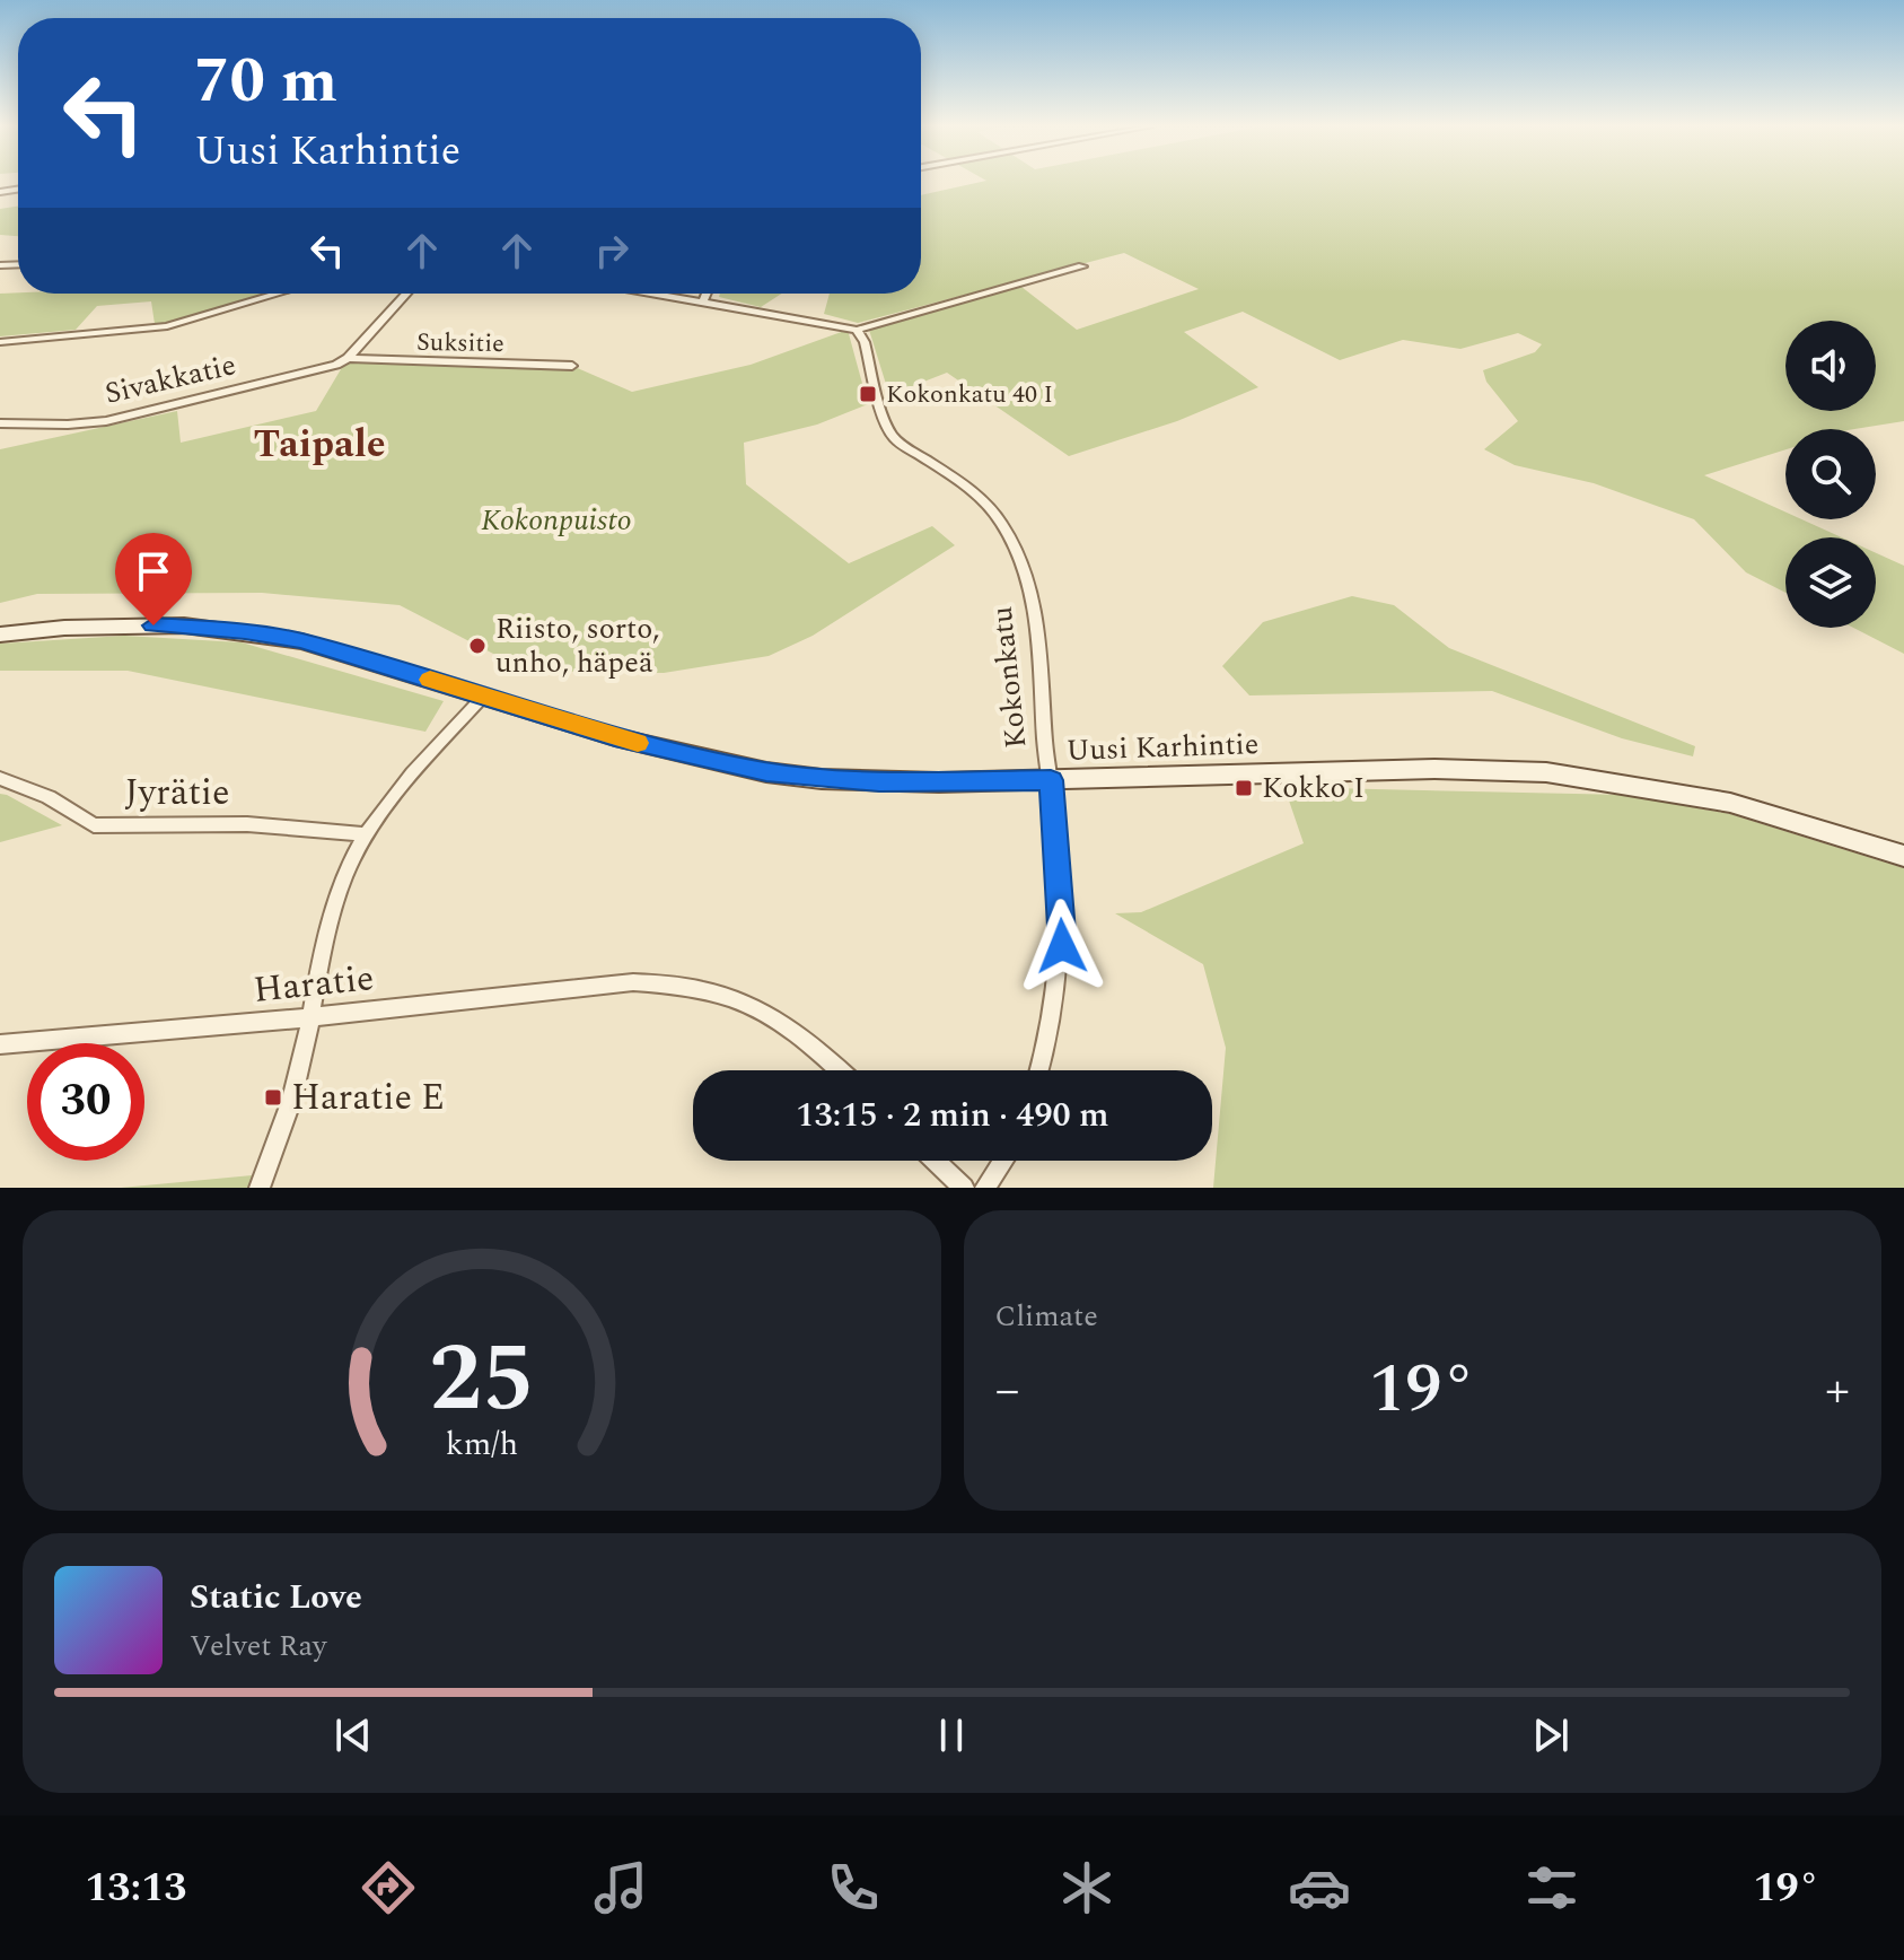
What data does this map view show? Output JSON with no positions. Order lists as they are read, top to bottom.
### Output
{
  "streets": {
    "street": [
      "Suksitie",
      "Sivakkatie",
      "Kokonkatu",
      "Uusi Karhintie",
      "Jyrätie",
      "Haratie"
    ]
  },
  "crossings": [
    ["Suksitie", "Sivakkatie"],
    ["Kokonkatu", "Uusi Karhintie"]
  ],
  "districts": ["Taipale"],
  "parks": ["Kokonpuisto"],
  "places": {
    "transit": ["Kokonkatu 40 I", "Kokko I", "Haratie E"],
    "other": ["Riisto, sorto, unho, häpeä"]
  },
  "page": {
    "turn": ["70 m", "Uusi Karhintie"],
    "limit": "30",
    "trip": "13:15 · 2 min · 490 m",
    "tile": "Climate",
    "heat": ["−", "19°", "+"],
    "song": ["Static Love", "Velvet Ray"],
    "tabs": ["13:13", "19°"],
    "gauge": ["25", "km/h"]
  }
}
